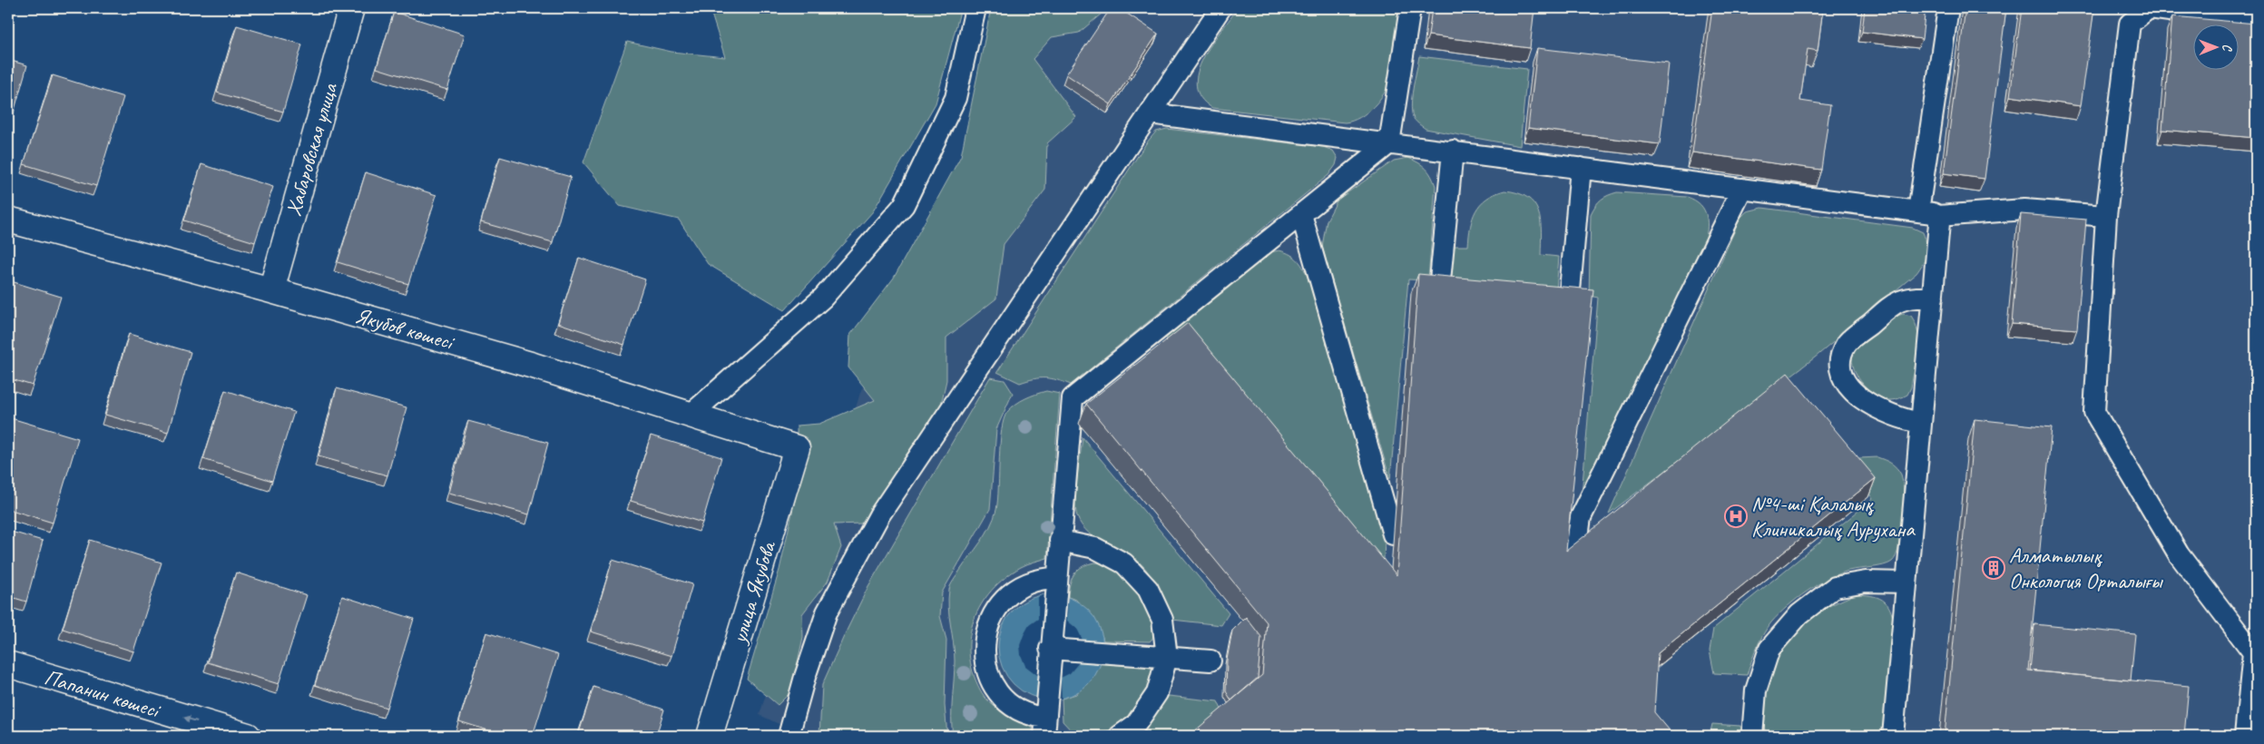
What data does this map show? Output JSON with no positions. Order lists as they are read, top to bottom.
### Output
{
  "streets": {
    "street": [
      "Хабаровская улица",
      "Якубов көшесі",
      "улица Якубова",
      "Папанин көшесі"
    ]
  },
  "crossings": [
    ["Хабаровская улица", "Якубов көшесі"],
    ["Якубов көшесі", "улица Якубова"]
  ],
  "one_way": ["Папанин көшесі"],
  "places": {
    "hospital": ["№4-ші Қалалық Клиникалық Аурухана"],
    "building": ["Алматылық Онкология Орталығы"]
  },
  "north": "right"
}
